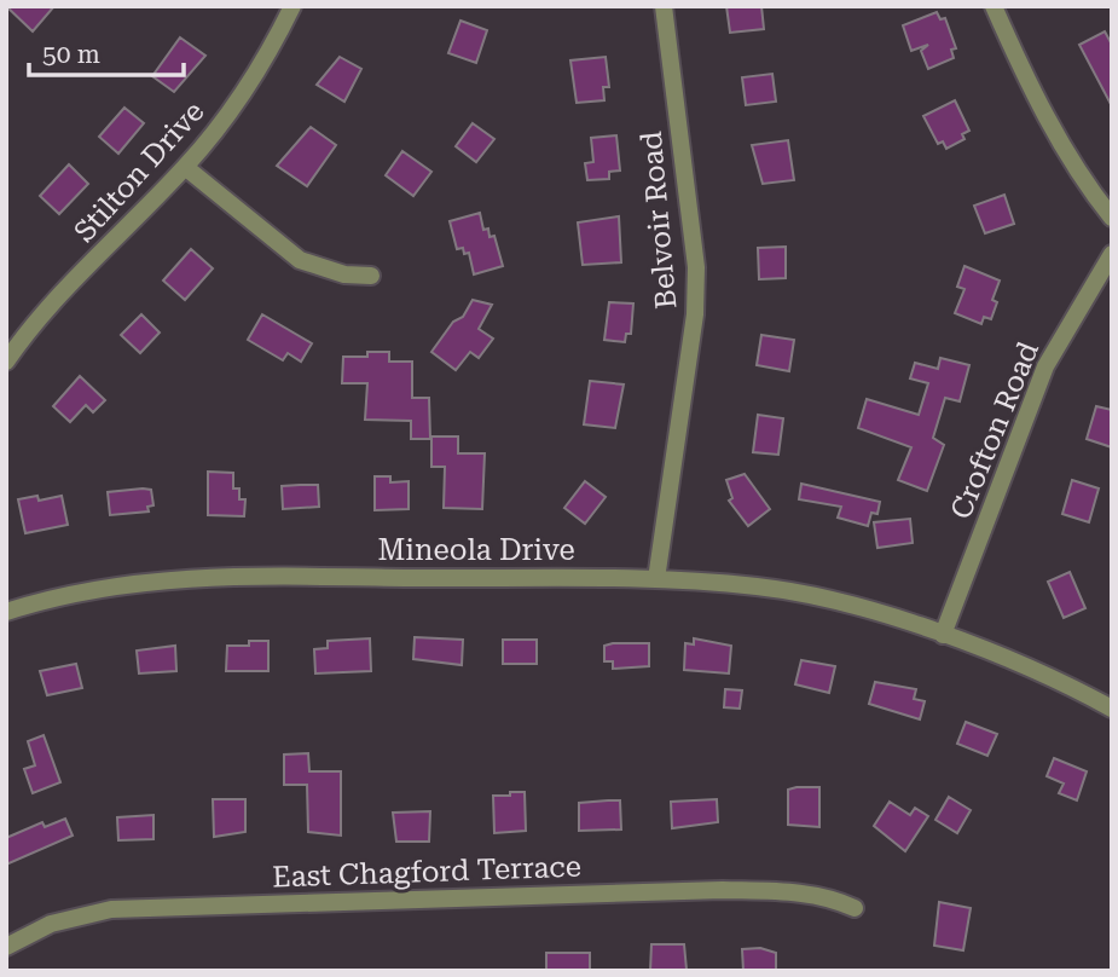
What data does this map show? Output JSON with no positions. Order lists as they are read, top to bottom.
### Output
{
  "streets": {
    "street": [
      "Stilton Drive",
      "Belvoir Road",
      "Crofton Road",
      "Mineola Drive",
      "East Chagford Terrace"
    ]
  },
  "crossings": [
    ["Belvoir Road", "Mineola Drive"],
    ["Crofton Road", "Mineola Drive"]
  ],
  "scale_bar": "50 m"
}
